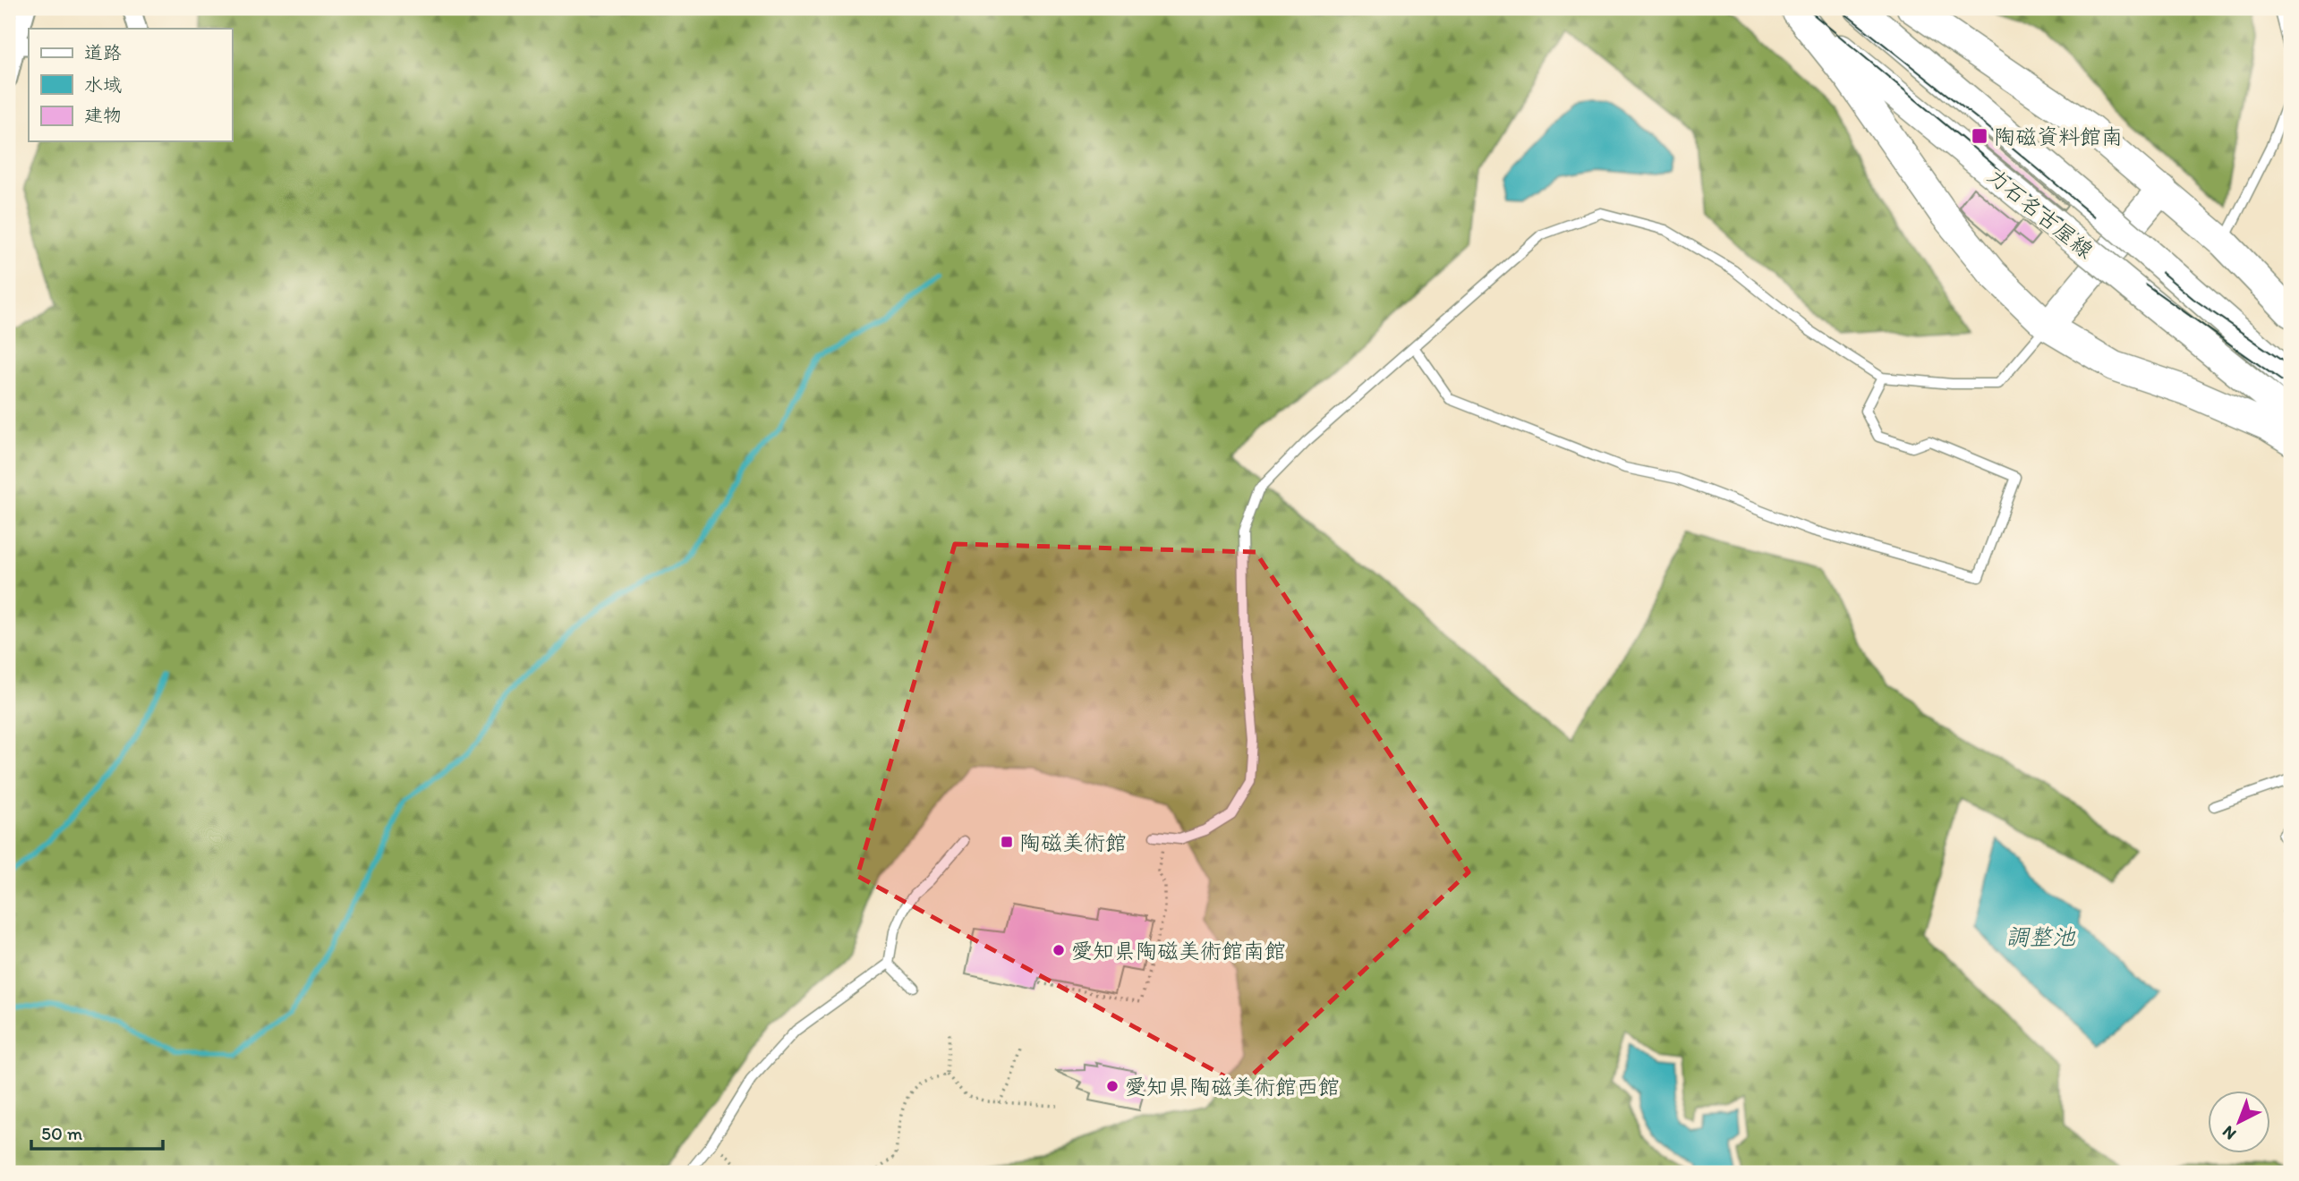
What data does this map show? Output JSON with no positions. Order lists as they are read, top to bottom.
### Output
{
  "streets": {
    "main road": ["力石名古屋線"]
  },
  "water": ["調整池"],
  "places": {
    "transit": ["陶磁資料館南", "陶磁美術館"],
    "other": ["愛知県陶磁美術館南館", "愛知県陶磁美術館西館"]
  },
  "legend": ["道路", "水域", "建物"],
  "scale_bar": "50 m",
  "north": "bottom left"
}
